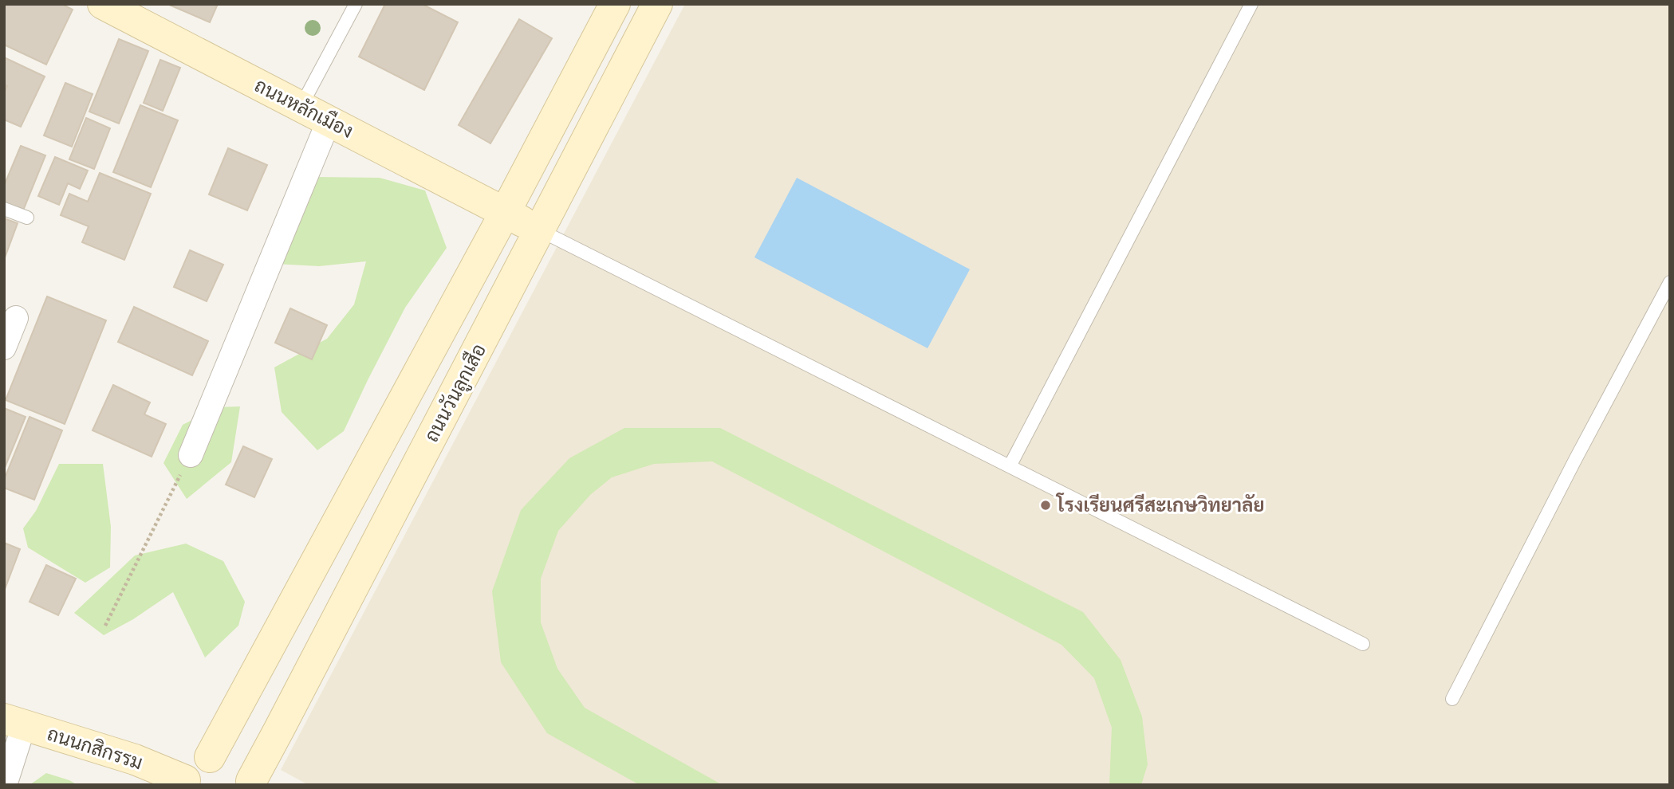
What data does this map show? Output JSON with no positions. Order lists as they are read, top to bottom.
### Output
{
  "streets": {
    "street": ["ถนนหลักเมือง", "ถนนวันลูกเสือ", "ถนนกสิกรรม"]
  },
  "crossings": [
    ["ถนนหลักเมือง", "ถนนวันลูกเสือ"]
  ],
  "places": ["โรงเรียนศรีสะเกษวิทยาลัย"]
}
